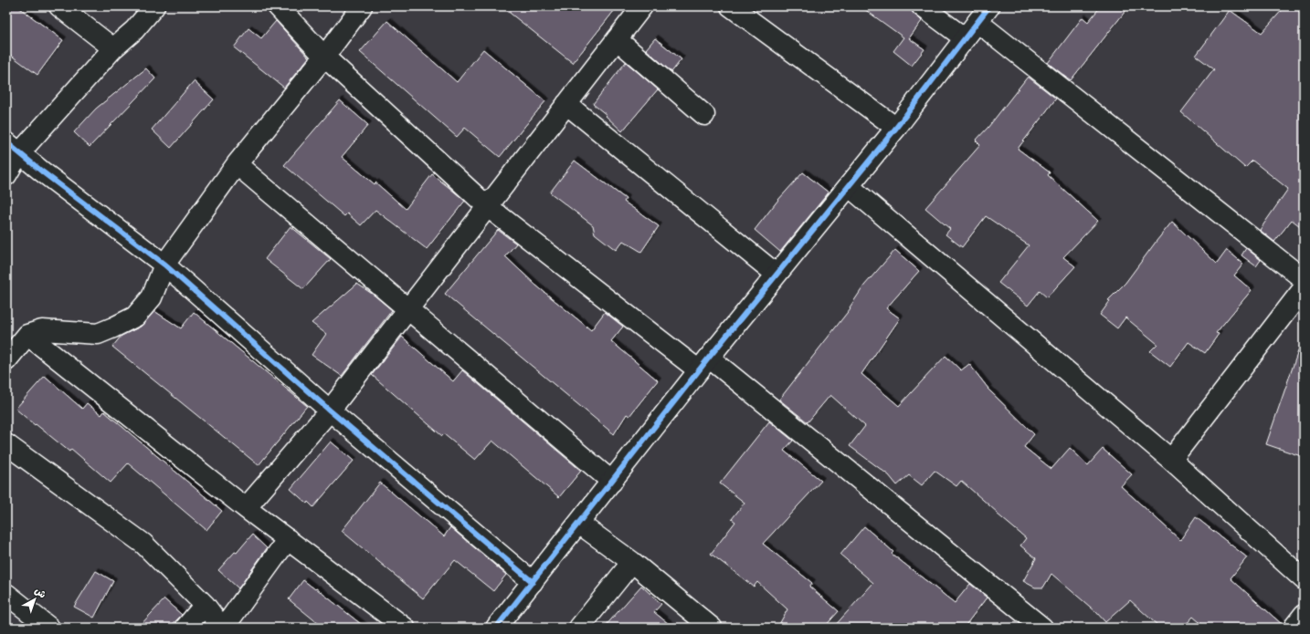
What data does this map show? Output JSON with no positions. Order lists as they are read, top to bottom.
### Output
{
  "north": "top right"
}
